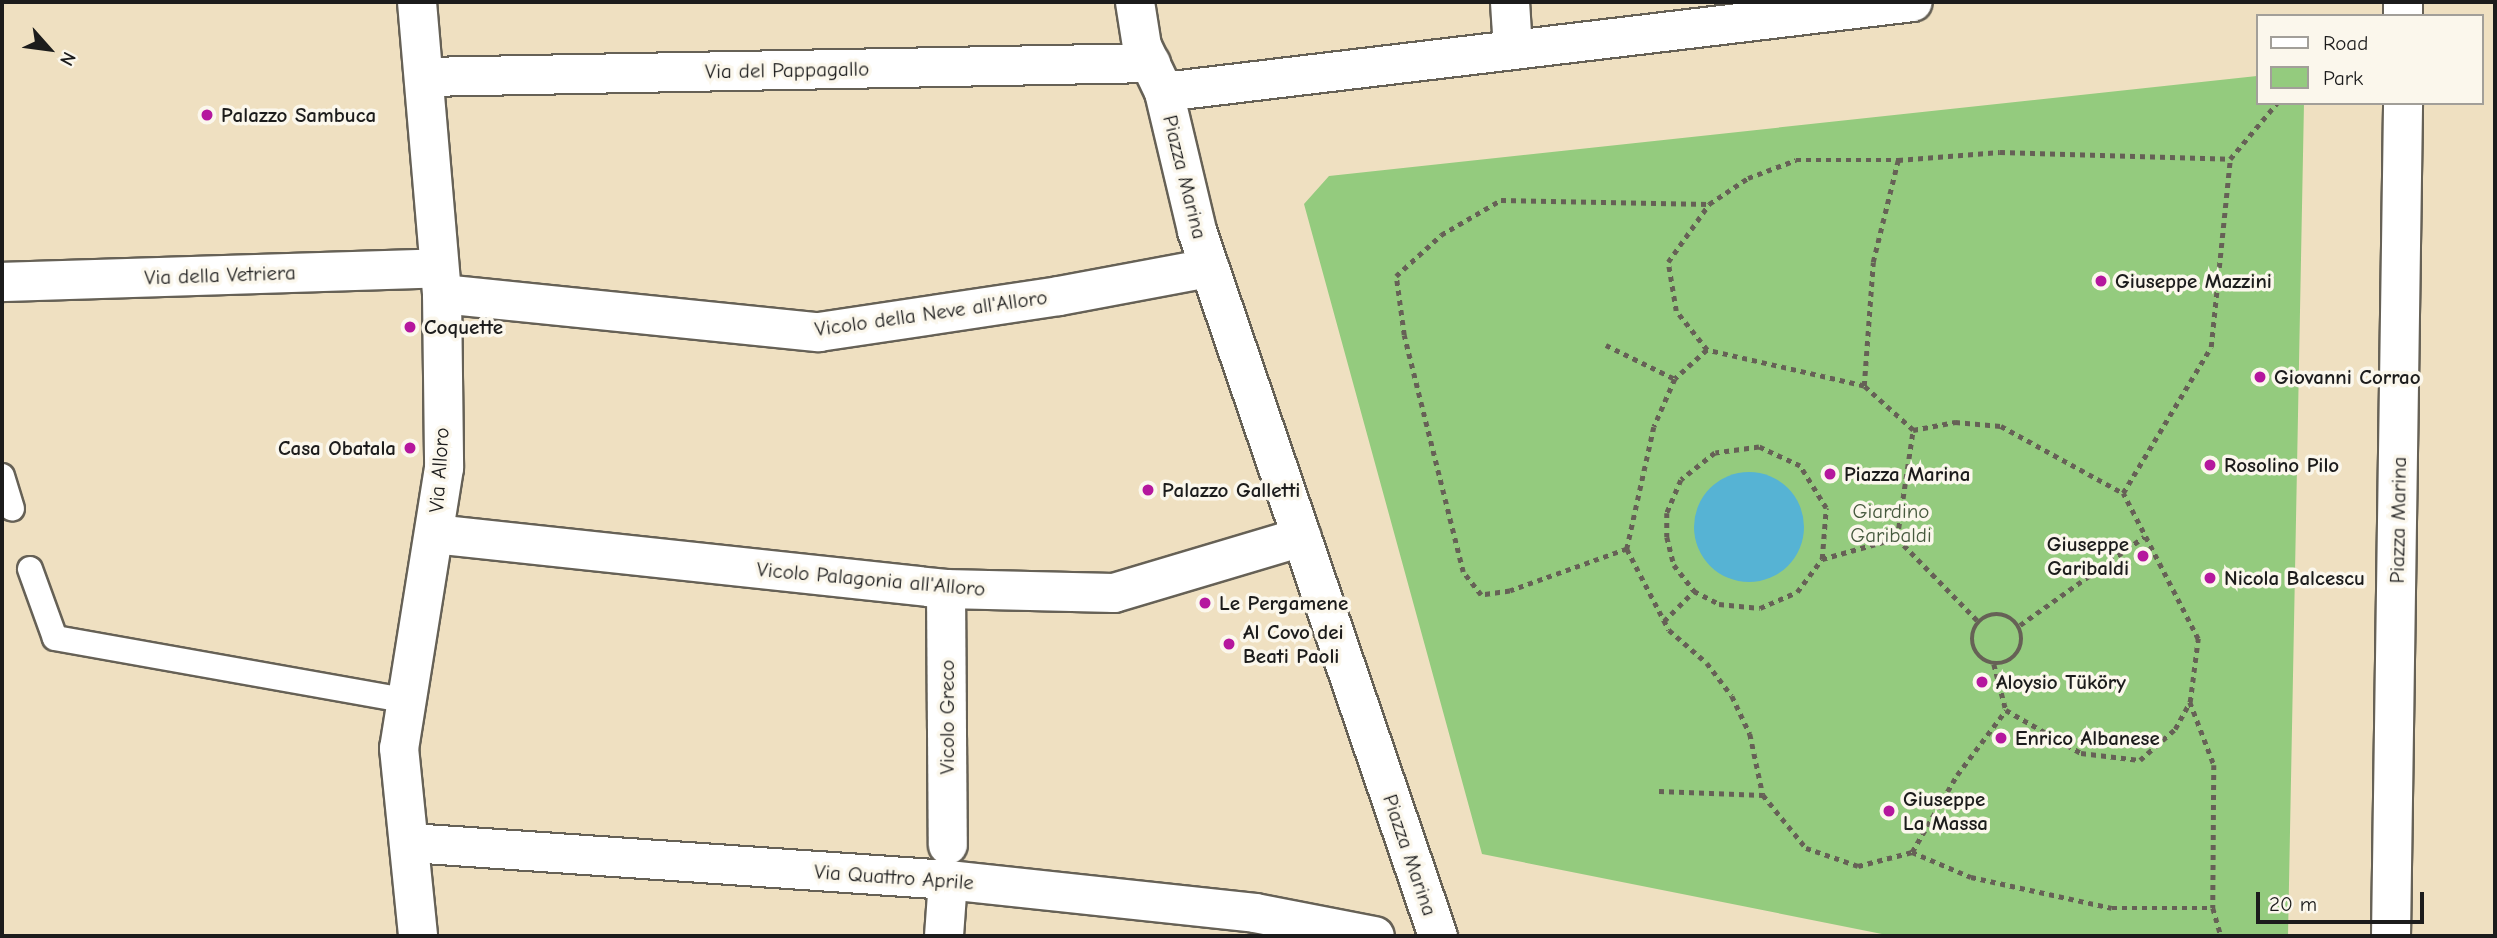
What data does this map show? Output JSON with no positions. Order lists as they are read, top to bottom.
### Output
{
  "streets": {
    "street": [
      "Via del Pappagallo",
      "Piazza Marina",
      "Via della Vetriera",
      "Vicolo della Neve all'Alloro",
      "Via Alloro",
      "Vicolo Palagonia all'Alloro",
      "Vicolo Greco",
      "Via Quattro Aprile"
    ]
  },
  "crossings": [
    ["Via del Pappagallo", "Piazza Marina"],
    ["Via del Pappagallo", "Via Alloro"],
    ["Piazza Marina", "Vicolo della Neve all'Alloro"],
    ["Piazza Marina", "Vicolo Palagonia all'Alloro"],
    ["Via della Vetriera", "Vicolo della Neve all'Alloro"],
    ["Via della Vetriera", "Via Alloro"],
    ["Vicolo della Neve all'Alloro", "Via Alloro"],
    ["Via Alloro", "Vicolo Palagonia all'Alloro"],
    ["Via Alloro", "Via Quattro Aprile"],
    ["Vicolo Palagonia all'Alloro", "Vicolo Greco"],
    ["Vicolo Greco", "Via Quattro Aprile"]
  ],
  "parks": ["Giardino Garibaldi"],
  "places": [
    "Palazzo Sambuca",
    "Giuseppe Mazzini",
    "Coquette",
    "Giovanni Corrao",
    "Casa Obatala",
    "Rosolino Pilo",
    "Piazza Marina",
    "Palazzo Galletti",
    "Giuseppe Garibaldi",
    "Nicola Balcescu",
    "Le Pergamene",
    "Al Covo dei Beati Paoli",
    "Aloysio Tüköry",
    "Enrico Albanese",
    "Giuseppe La Massa"
  ],
  "legend": ["Road", "Park"],
  "scale_bar": "20 m",
  "north": "bottom right"
}
